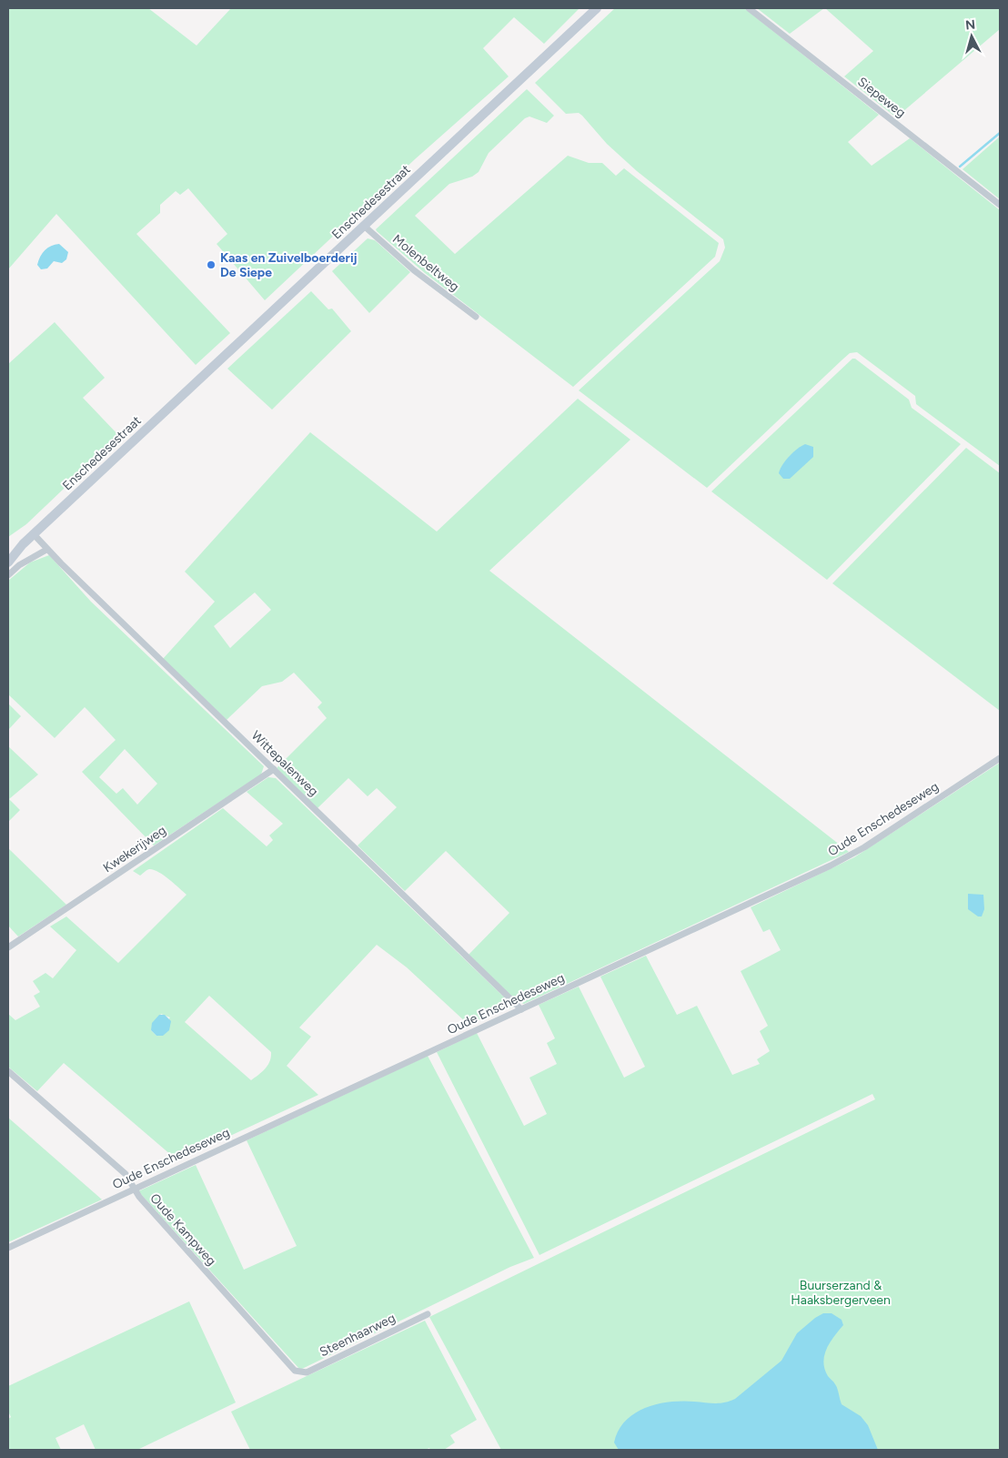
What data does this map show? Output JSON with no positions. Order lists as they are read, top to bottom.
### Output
{
  "streets": {
    "street": [
      "Siepeweg",
      "Enschedesestraat",
      "Molenbeltweg",
      "Wittepalenweg",
      "Oude Enschedeseweg",
      "Kwekerijweg",
      "Oude Kampweg",
      "Steenhaarweg"
    ]
  },
  "crossings": [
    ["Enschedesestraat", "Molenbeltweg"],
    ["Enschedesestraat", "Wittepalenweg"],
    ["Wittepalenweg", "Oude Enschedeseweg"],
    ["Wittepalenweg", "Kwekerijweg"],
    ["Oude Enschedeseweg", "Oude Kampweg"],
    ["Oude Kampweg", "Steenhaarweg"]
  ],
  "parks": ["Buurserzand & Haaksbergerveen"],
  "places": ["Kaas en Zuivelboerderij De Siepe"],
  "north": "top"
}
